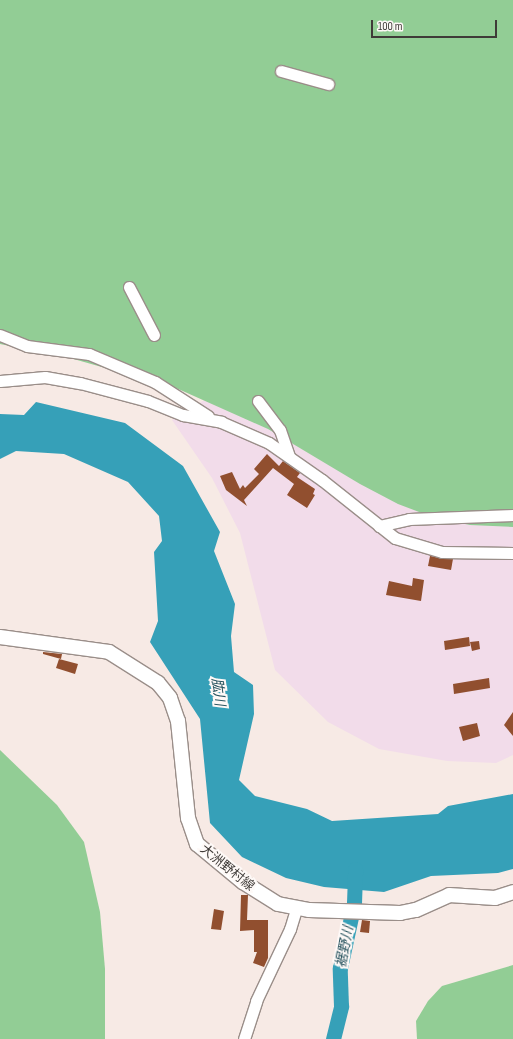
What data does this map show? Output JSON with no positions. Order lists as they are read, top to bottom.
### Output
{
  "streets": {
    "main road": ["大洲野村線"]
  },
  "water": ["肱川", "裾野川"],
  "scale_bar": "100 m"
}
